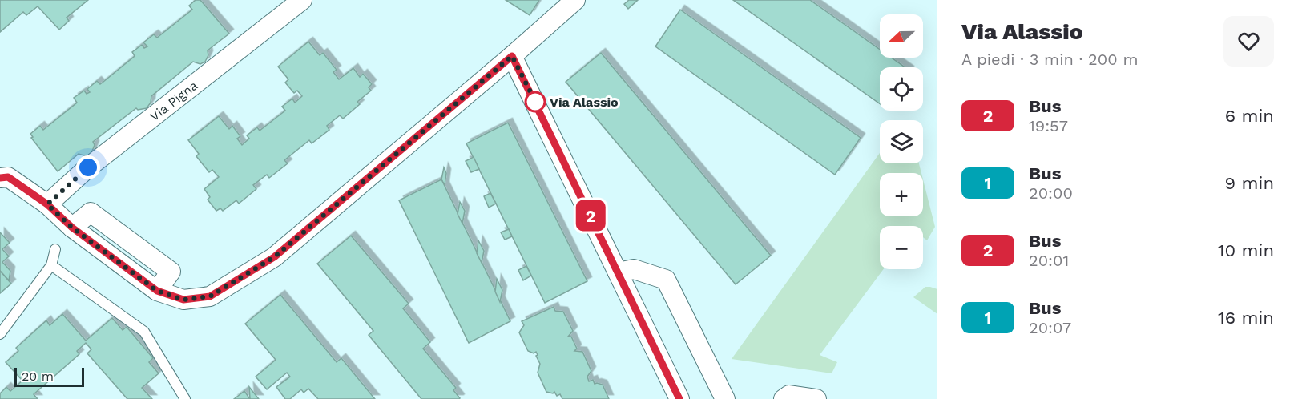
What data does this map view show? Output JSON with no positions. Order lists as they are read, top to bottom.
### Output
{
  "streets": {
    "street": ["Via Pigna"]
  },
  "places": ["Via Alassio"],
  "lines": ["bus line 2"],
  "scale_bar": "20 m",
  "north": "left",
  "page": {
    "on_map": "2",
    "heading": ["Via Alassio", "A piedi · 3 min · 200 m"],
    "map_buttons": ["+", "−"],
    "list": [
      {
        "mark": "2",
        "name": "Bus",
        "note": "19:57",
        "value": "6 min"
      },
      {
        "mark": "1",
        "name": "Bus",
        "note": "20:00",
        "value": "9 min"
      },
      {
        "mark": "2",
        "name": "Bus",
        "note": "20:01",
        "value": "10 min"
      },
      {
        "mark": "1",
        "name": "Bus",
        "note": "20:07",
        "value": "16 min"
      }
    ],
    "scale": "20 m"
  }
}
